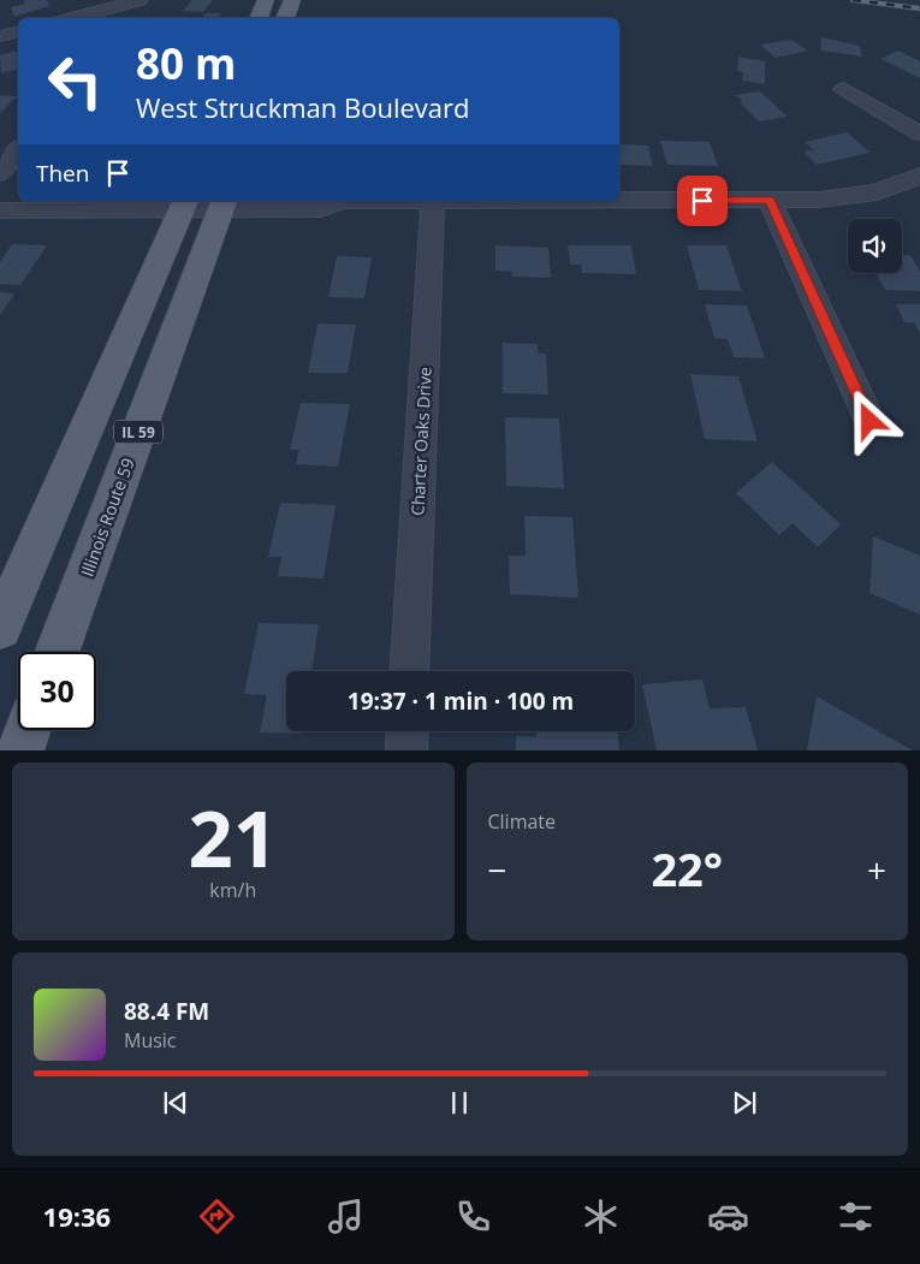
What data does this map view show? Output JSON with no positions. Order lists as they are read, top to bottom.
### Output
{
  "streets": {
    "main road": ["IL 59", "Illinois Route 59"],
    "street": ["Charter Oaks Drive"]
  },
  "page": {
    "turn": ["80 m", "West Struckman Boulevard"],
    "then": "Then",
    "limit": "30",
    "trip": "19:37 · 1 min · 100 m",
    "tile": [
      ["21", "km/h"],
      "Climate"
    ],
    "heat": ["−", "22°", "+"],
    "song": ["88.4 FM", "Music"],
    "tabs": "19:36"
  }
}
